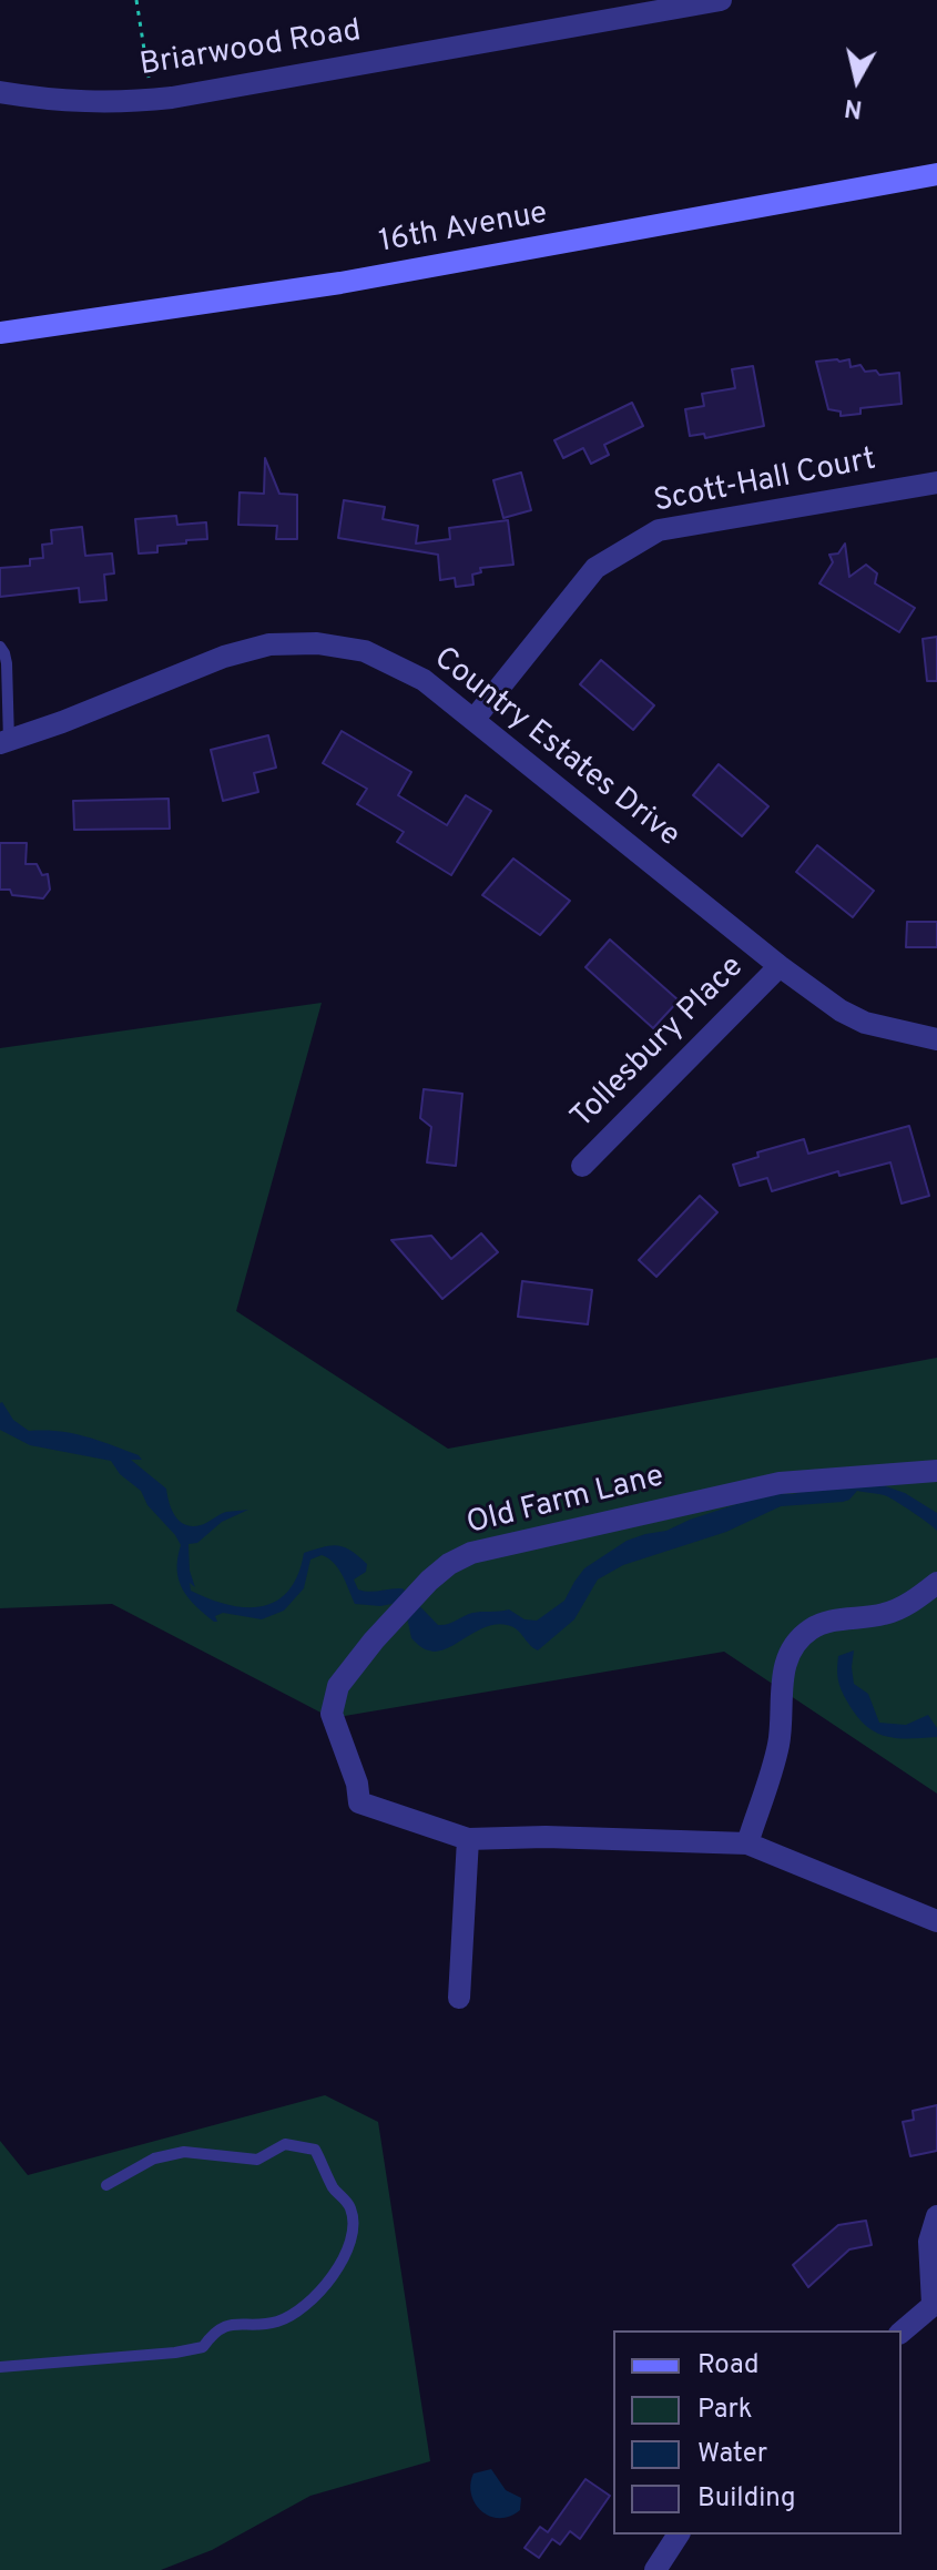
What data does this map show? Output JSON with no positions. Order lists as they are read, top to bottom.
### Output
{
  "streets": {
    "main road": ["16th Avenue"],
    "street": [
      "Briarwood Road",
      "Scott-Hall Court",
      "Country Estates Drive",
      "Tollesbury Place",
      "Old Farm Lane"
    ]
  },
  "crossings": [
    ["Scott-Hall Court", "Country Estates Drive"],
    ["Country Estates Drive", "Tollesbury Place"]
  ],
  "legend": [
    "Road",
    "Park",
    "Water",
    "Building"
  ],
  "north": "bottom"
}
